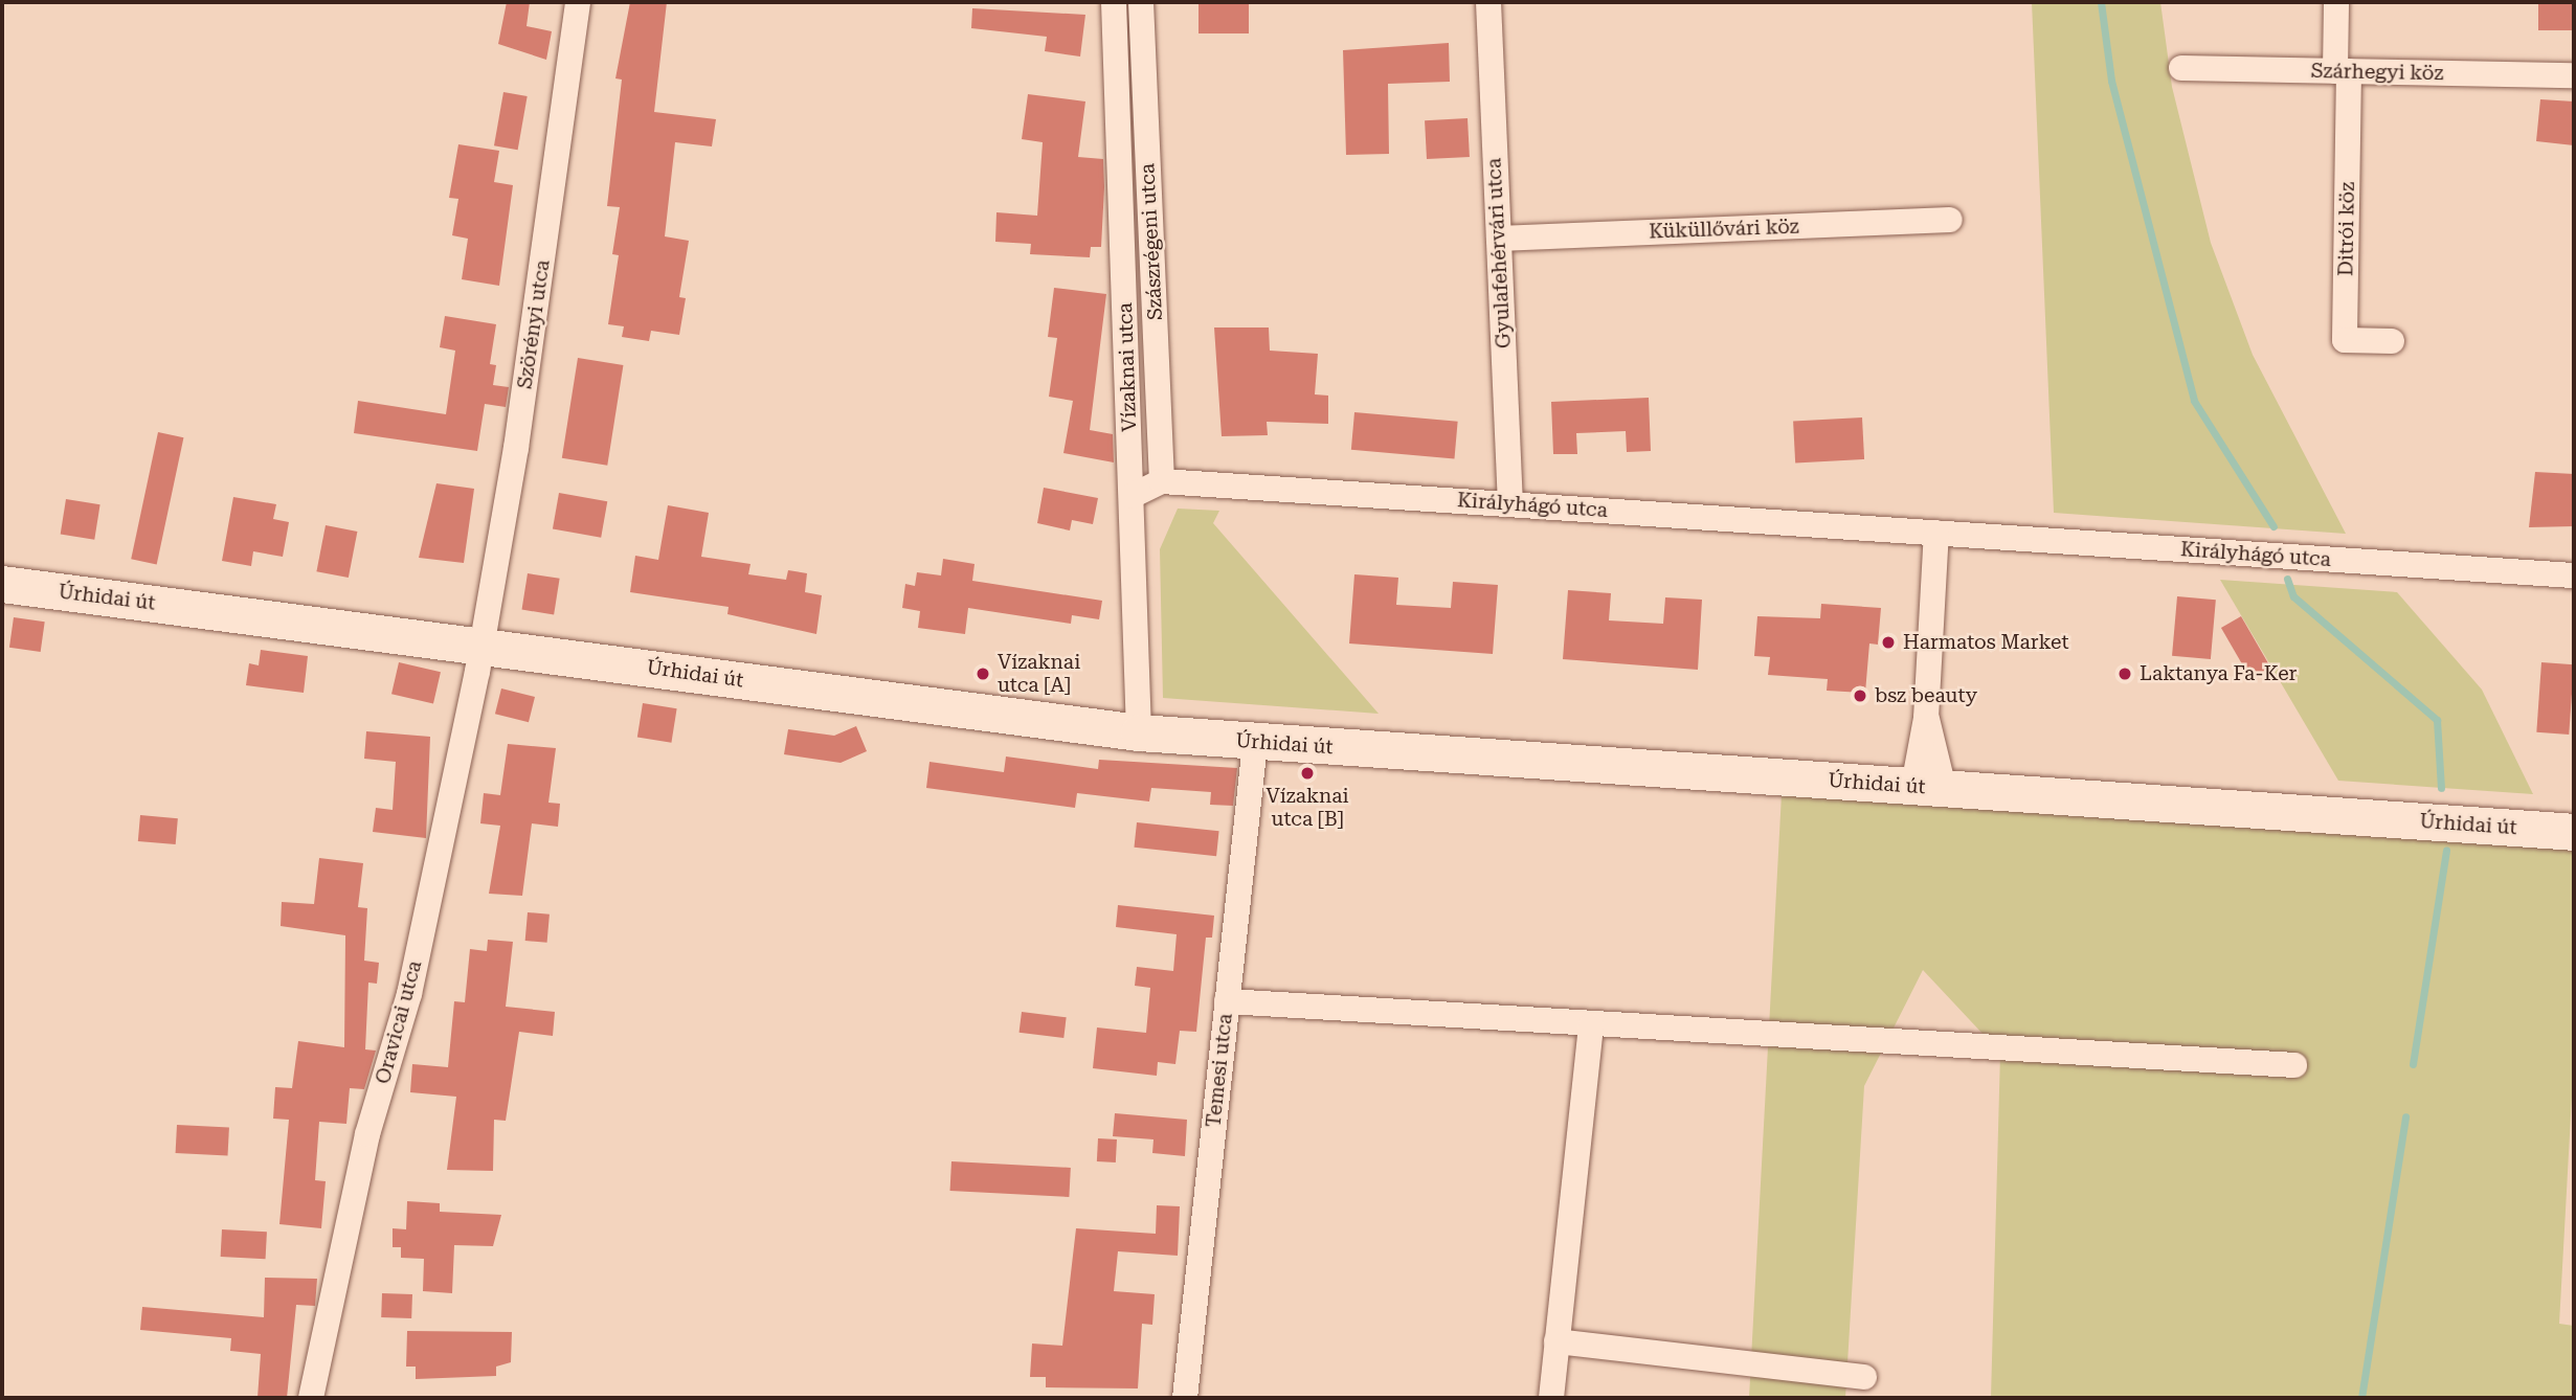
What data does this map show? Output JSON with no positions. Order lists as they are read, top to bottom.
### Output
{
  "streets": {
    "main road": ["Úrhidai út"],
    "street": [
      "Szárhegyi köz",
      "Küküllővári köz",
      "Ditrói köz",
      "Szászrégeni utca",
      "Gyulafehérvári utca",
      "Szörényi utca",
      "Vízaknai utca",
      "Királyhágó utca",
      "Oravicai utca",
      "Temesi utca"
    ]
  },
  "crossings": [
    ["Szárhegyi köz", "Ditrói köz"],
    ["Küküllővári köz", "Gyulafehérvári utca"],
    ["Szászrégeni utca", "Királyhágó utca"],
    ["Gyulafehérvári utca", "Királyhágó utca"],
    ["Szörényi utca", "Úrhidai út"],
    ["Szörényi utca", "Oravicai utca"],
    ["Vízaknai utca", "Királyhágó utca"],
    ["Vízaknai utca", "Úrhidai út"],
    ["Úrhidai út", "Oravicai utca"],
    ["Úrhidai út", "Temesi utca"]
  ],
  "places": [
    "Harmatos Market",
    "Vízaknai utca [A]",
    "Laktanya Fa-Ker",
    "bsz beauty",
    "Vízaknai utca [B]"
  ]
}
